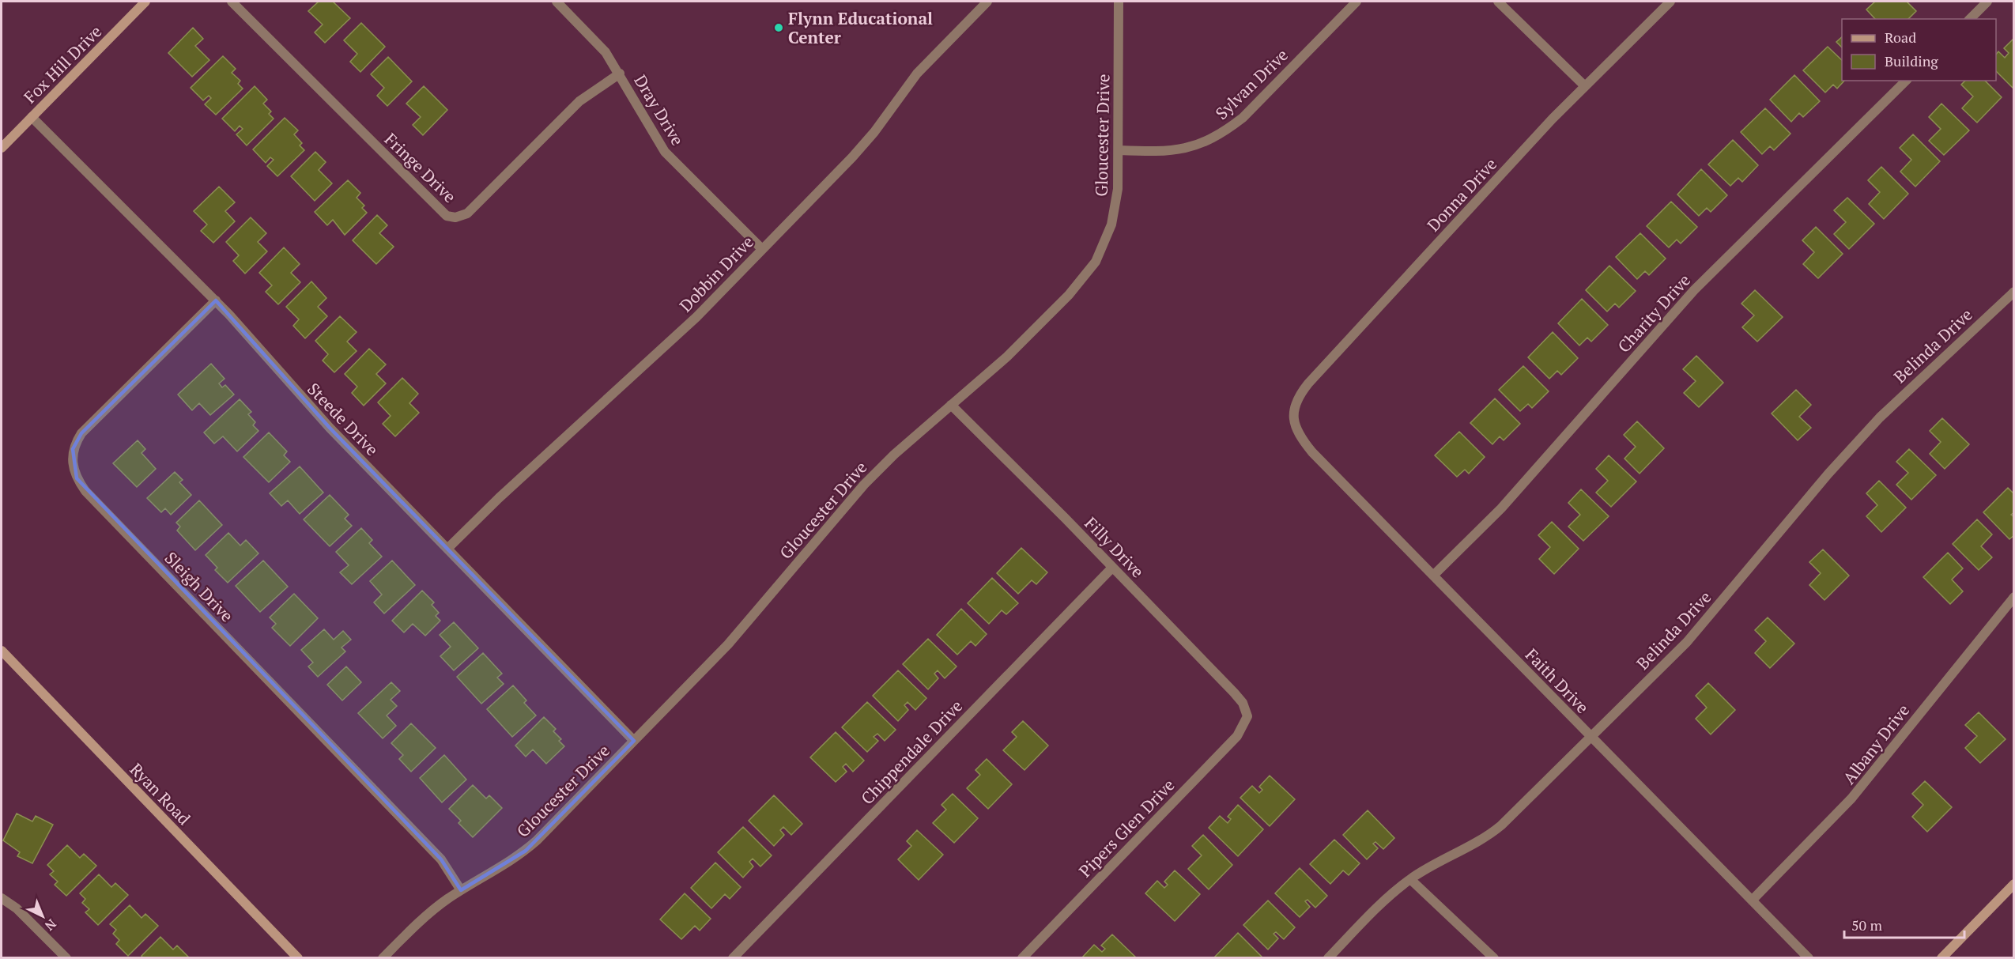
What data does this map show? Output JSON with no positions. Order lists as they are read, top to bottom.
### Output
{
  "streets": {
    "main road": ["Fox Hill Drive", "Ryan Road"],
    "street": [
      "Sylvan Drive",
      "Dray Drive",
      "Gloucester Drive",
      "Fringe Drive",
      "Donna Drive",
      "Dobbin Drive",
      "Charity Drive",
      "Belinda Drive",
      "Steede Drive",
      "Filly Drive",
      "Sleigh Drive",
      "Faith Drive",
      "Albany Drive",
      "Chippendale Drive",
      "Pipers Glen Drive"
    ]
  },
  "crossings": [
    ["Fox Hill Drive", "Steede Drive"],
    ["Sylvan Drive", "Gloucester Drive"],
    ["Dray Drive", "Fringe Drive"],
    ["Dray Drive", "Dobbin Drive"],
    ["Gloucester Drive", "Steede Drive"],
    ["Gloucester Drive", "Filly Drive"],
    ["Gloucester Drive", "Sleigh Drive"],
    ["Donna Drive", "Faith Drive"],
    ["Dobbin Drive", "Steede Drive"],
    ["Charity Drive", "Faith Drive"],
    ["Belinda Drive", "Faith Drive"],
    ["Steede Drive", "Sleigh Drive"],
    ["Filly Drive", "Chippendale Drive"],
    ["Filly Drive", "Pipers Glen Drive"],
    ["Faith Drive", "Albany Drive"]
  ],
  "places": ["Flynn Educational Center"],
  "legend": ["Road", "Building"],
  "scale_bar": "50 m",
  "north": "bottom right"
}
